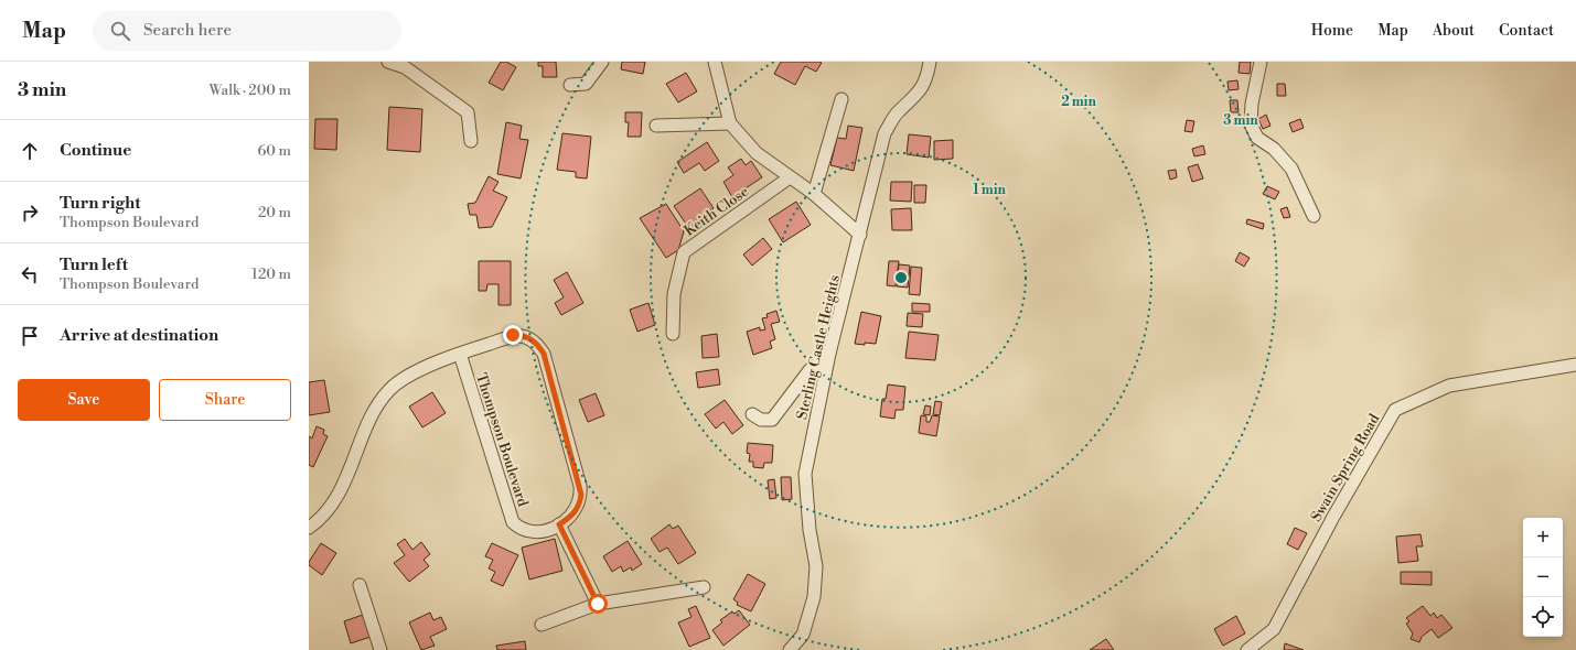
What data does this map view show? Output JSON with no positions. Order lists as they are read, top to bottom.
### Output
{
  "streets": {
    "street": [
      "Keith Close",
      "Sterling Castle Heights",
      "Thompson Boulevard",
      "Swain Spring Road"
    ]
  },
  "page": {
    "header": "Map",
    "search": "Search here",
    "nav": [
      "Home",
      "Map",
      "About",
      "Contact"
    ],
    "heading": ["3 min", "Walk · 200 m"],
    "list": [
      ["Continue", "60 m"],
      ["Turn right", "Thompson Boulevard", "20 m"],
      ["Turn left", "Thompson Boulevard", "120 m"],
      "Arrive at destination"
    ],
    "buttons": ["Save", "Share"],
    "map_buttons": ["+", "−"]
  },
  "rings": ["2 min", "3 min", "1 min"]
}
